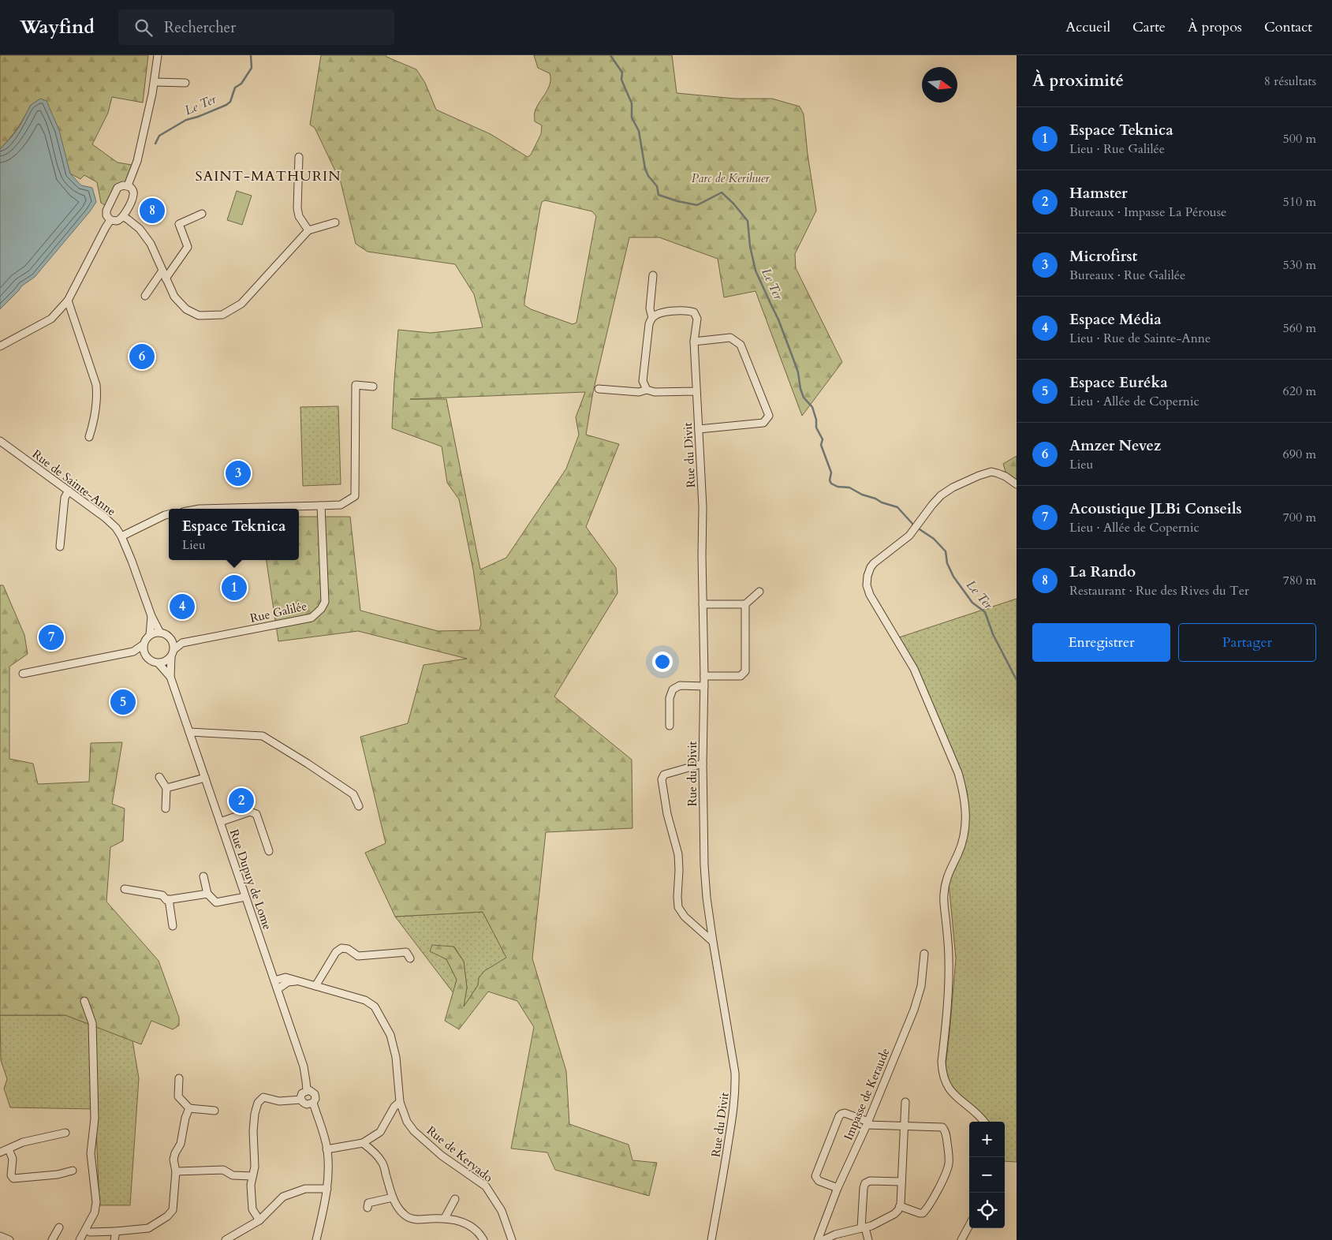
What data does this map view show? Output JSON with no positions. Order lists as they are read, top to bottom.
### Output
{
  "streets": {
    "street": [
      "Rue du Divit",
      "Rue de Sainte-Anne",
      "Rue Galilée",
      "Rue Dupuy de Lome",
      "Impasse de Keraude",
      "Rue de Keryado"
    ]
  },
  "crossings": [
    ["Rue de Sainte-Anne", "Rue Galilée"],
    ["Rue de Sainte-Anne", "Rue Dupuy de Lome"],
    ["Rue Galilée", "Rue Dupuy de Lome"],
    ["Rue Dupuy de Lome", "Rue de Keryado"]
  ],
  "districts": ["SAINT-MATHURIN"],
  "water": ["Le Ter"],
  "parks": ["Parc de Kerihuer"],
  "north": "right",
  "page": {
    "header": "Wayfind",
    "search": "Rechercher",
    "nav": [
      "Accueil",
      "Carte",
      "À propos",
      "Contact"
    ],
    "heading": ["À proximité", "8 résultats"],
    "list": [
      {
        "mark": "1",
        "name": "Espace Teknica",
        "note": "Lieu · Rue Galilée",
        "value": "500 m"
      },
      {
        "mark": "2",
        "name": "Hamster",
        "note": "Bureaux · Impasse La Pérouse",
        "value": "510 m"
      },
      {
        "mark": "3",
        "name": "Microfirst",
        "note": "Bureaux · Rue Galilée",
        "value": "530 m"
      },
      {
        "mark": "4",
        "name": "Espace Média",
        "note": "Lieu · Rue de Sainte-Anne",
        "value": "560 m"
      },
      {
        "mark": "5",
        "name": "Espace Euréka",
        "note": "Lieu · Allée de Copernic",
        "value": "620 m"
      },
      {
        "mark": "6",
        "name": "Amzer Nevez",
        "note": "Lieu",
        "value": "690 m"
      },
      {
        "mark": "7",
        "name": "Acoustique JLBi Conseils",
        "note": "Lieu · Allée de Copernic",
        "value": "700 m"
      },
      {
        "mark": "8",
        "name": "La Rando",
        "note": "Restaurant · Rue des Rives du Ter",
        "value": "780 m"
      }
    ],
    "pins": [
      "8",
      "6",
      "3",
      "1",
      "4",
      "7",
      "5",
      "2"
    ],
    "popup": ["Espace Teknica", "Lieu"],
    "buttons": ["Enregistrer", "Partager"],
    "map_buttons": ["+", "−"]
  }
}
